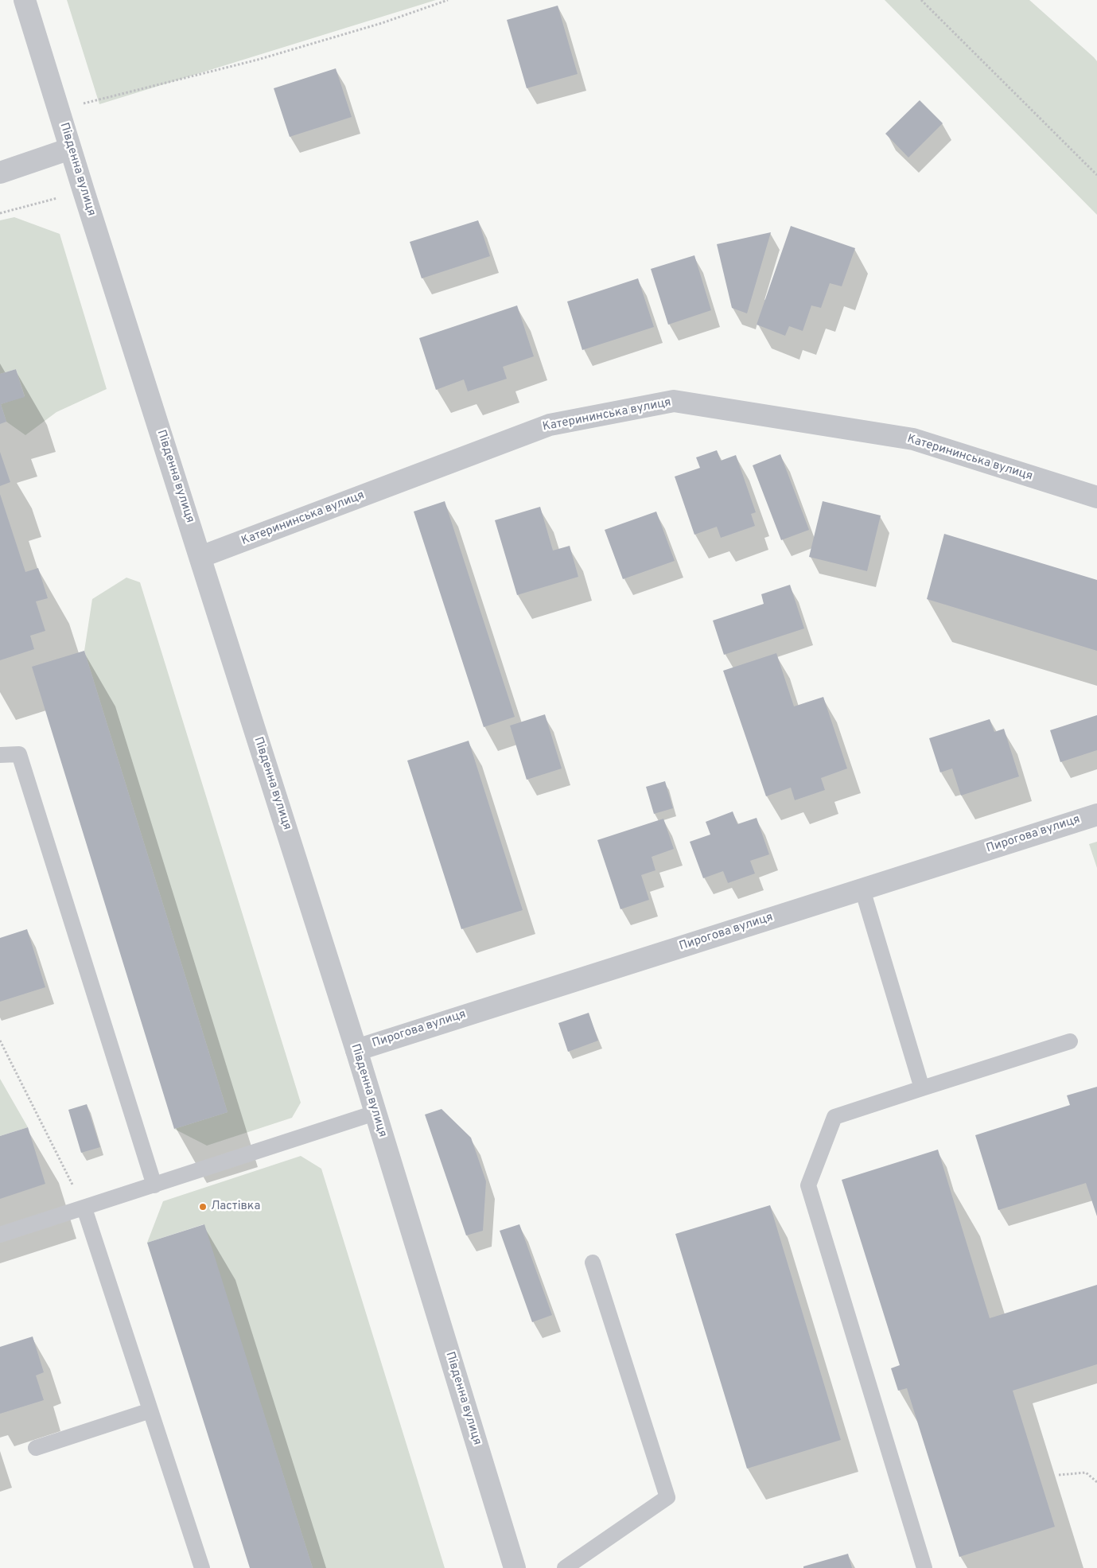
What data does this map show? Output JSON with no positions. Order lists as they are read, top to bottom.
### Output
{
  "streets": {
    "street": ["Південна вулиця", "Катерининська вулиця", "Пирогова вулиця"]
  },
  "crossings": [
    ["Південна вулиця", "Катерининська вулиця"],
    ["Південна вулиця", "Пирогова вулиця"]
  ],
  "places": ["Ластівка"]
}
